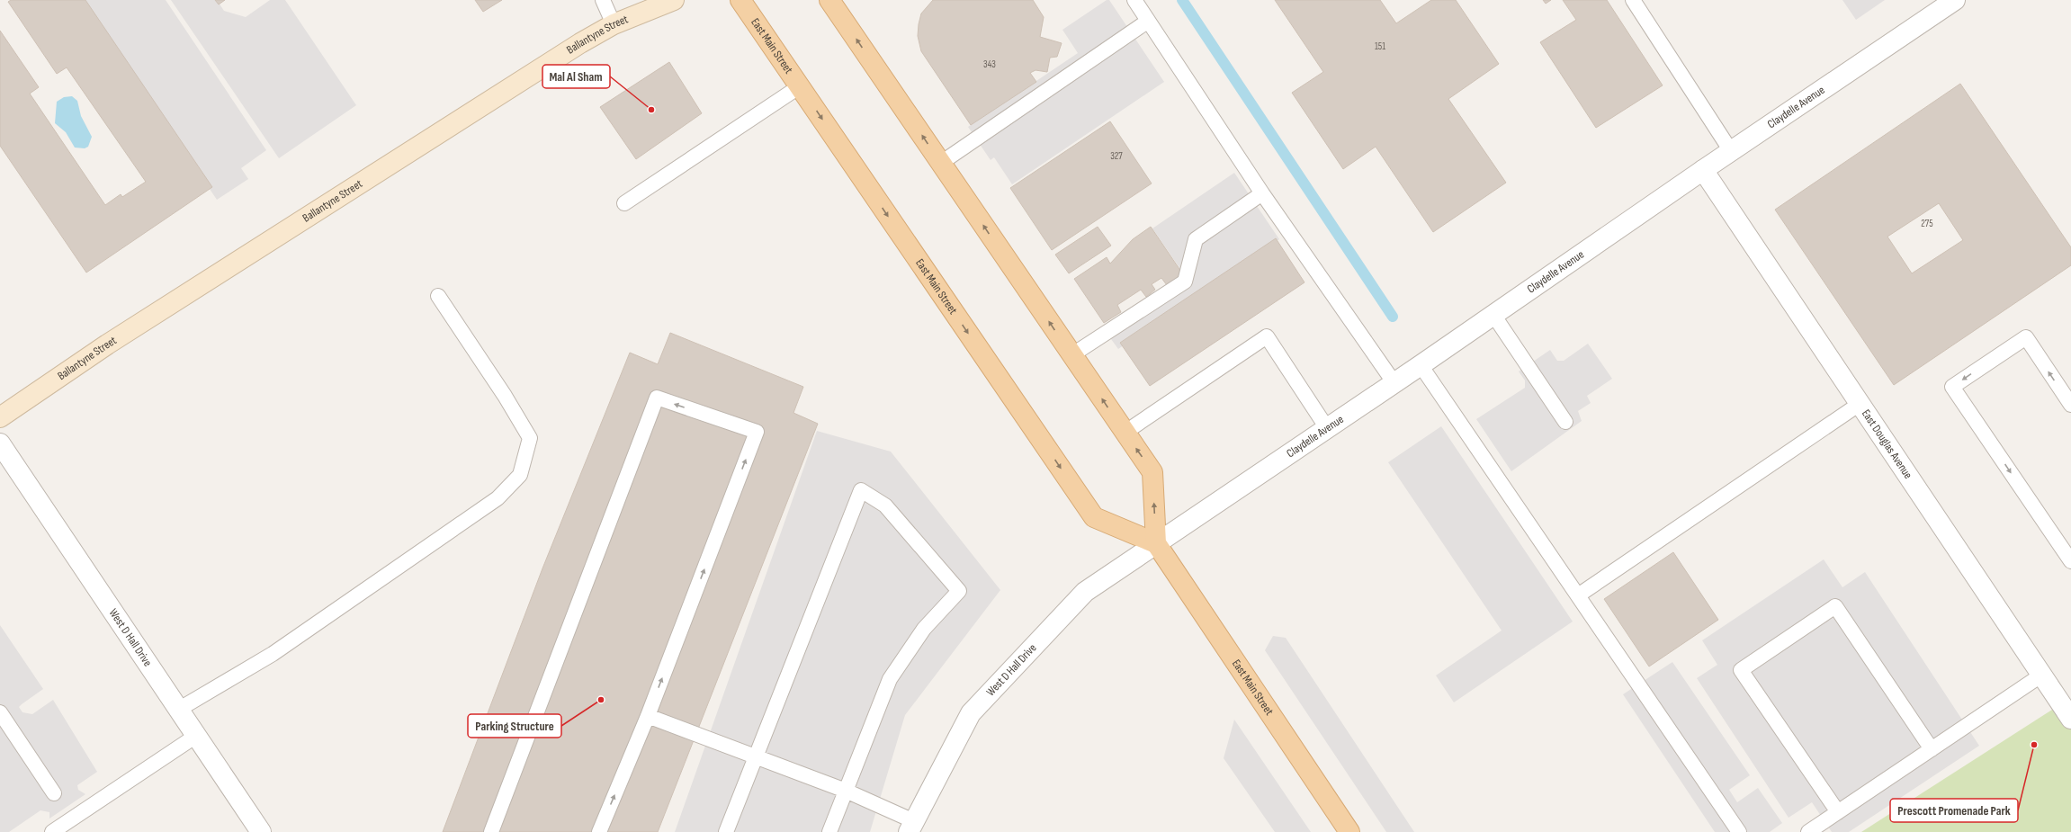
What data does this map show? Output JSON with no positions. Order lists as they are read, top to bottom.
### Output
{
  "streets": {
    "main road": ["Ballantyne Street", "East Main Street"],
    "street": ["Claydelle Avenue", "East Douglas Avenue", "West D Hall Drive"]
  },
  "crossings": [
    ["East Main Street", "Claydelle Avenue"],
    ["East Main Street", "West D Hall Drive"],
    ["Claydelle Avenue", "East Douglas Avenue"],
    ["Claydelle Avenue", "West D Hall Drive"]
  ],
  "places": ["Mal Al Sham", "Parking Structure", "Prescott Promenade Park"],
  "house_numbers": [
    "151",
    "343",
    "327",
    "275"
  ]
}
